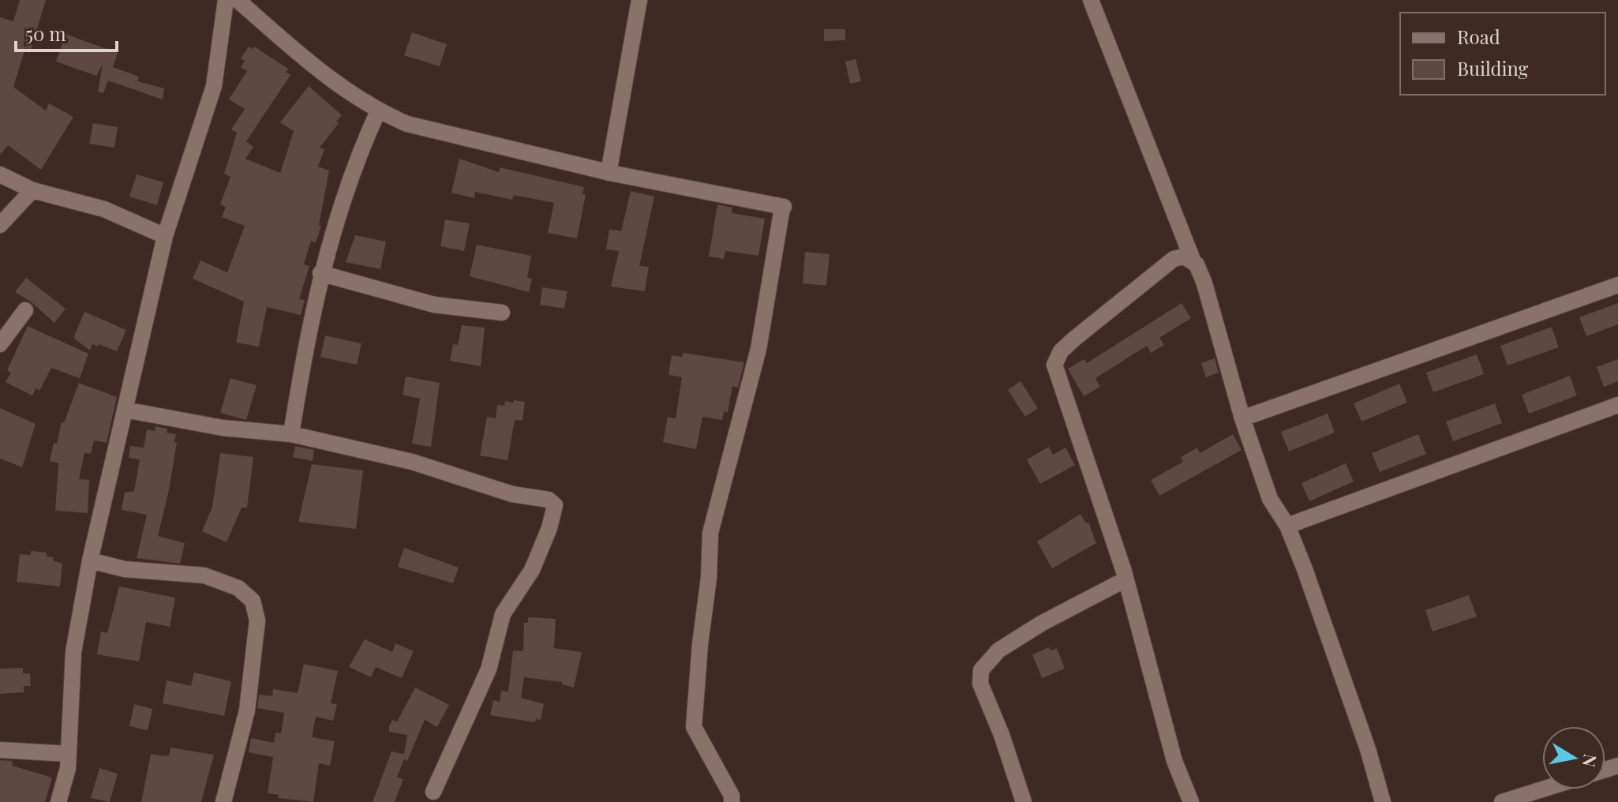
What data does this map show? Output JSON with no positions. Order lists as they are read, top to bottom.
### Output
{
  "legend": ["Road", "Building"],
  "scale_bar": "50 m",
  "north": "right"
}
